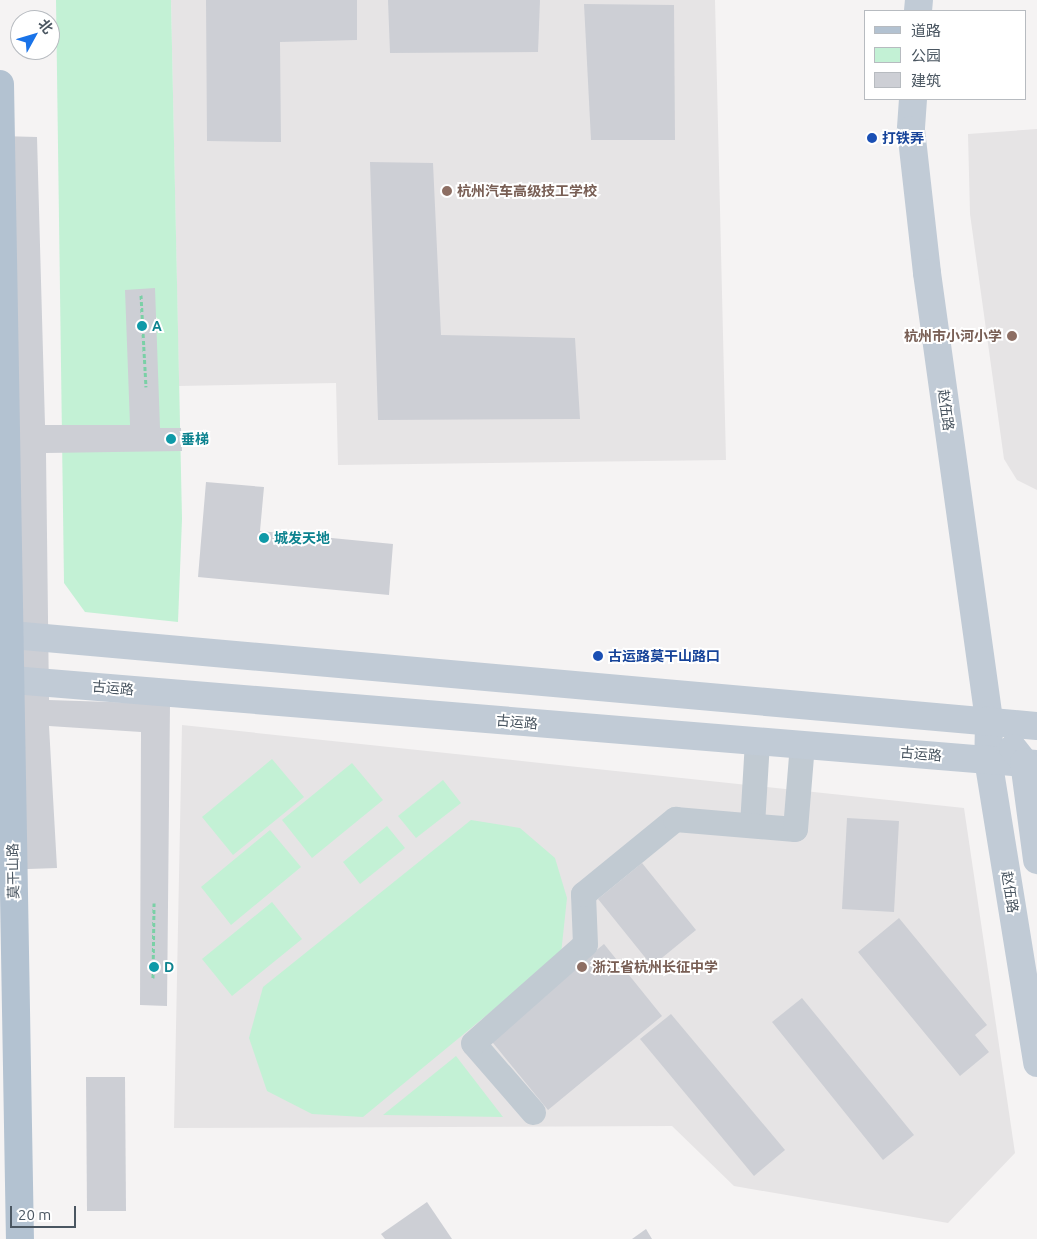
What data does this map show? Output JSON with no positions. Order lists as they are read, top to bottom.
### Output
{
  "streets": {
    "main road": ["赵伍路", "古运路", "莫干山路"]
  },
  "crossings": [
    ["赵伍路", "古运路"],
    ["古运路", "莫干山路"]
  ],
  "places": [
    "打铁弄",
    "杭州汽车高级技工学校",
    "A",
    "杭州市小河小学",
    "垂梯",
    "城发天地",
    "古运路莫干山路口",
    "D",
    "浙江省杭州长征中学"
  ],
  "legend": ["道路", "公园", "建筑"],
  "scale_bar": "20 m",
  "north": "top right"
}
